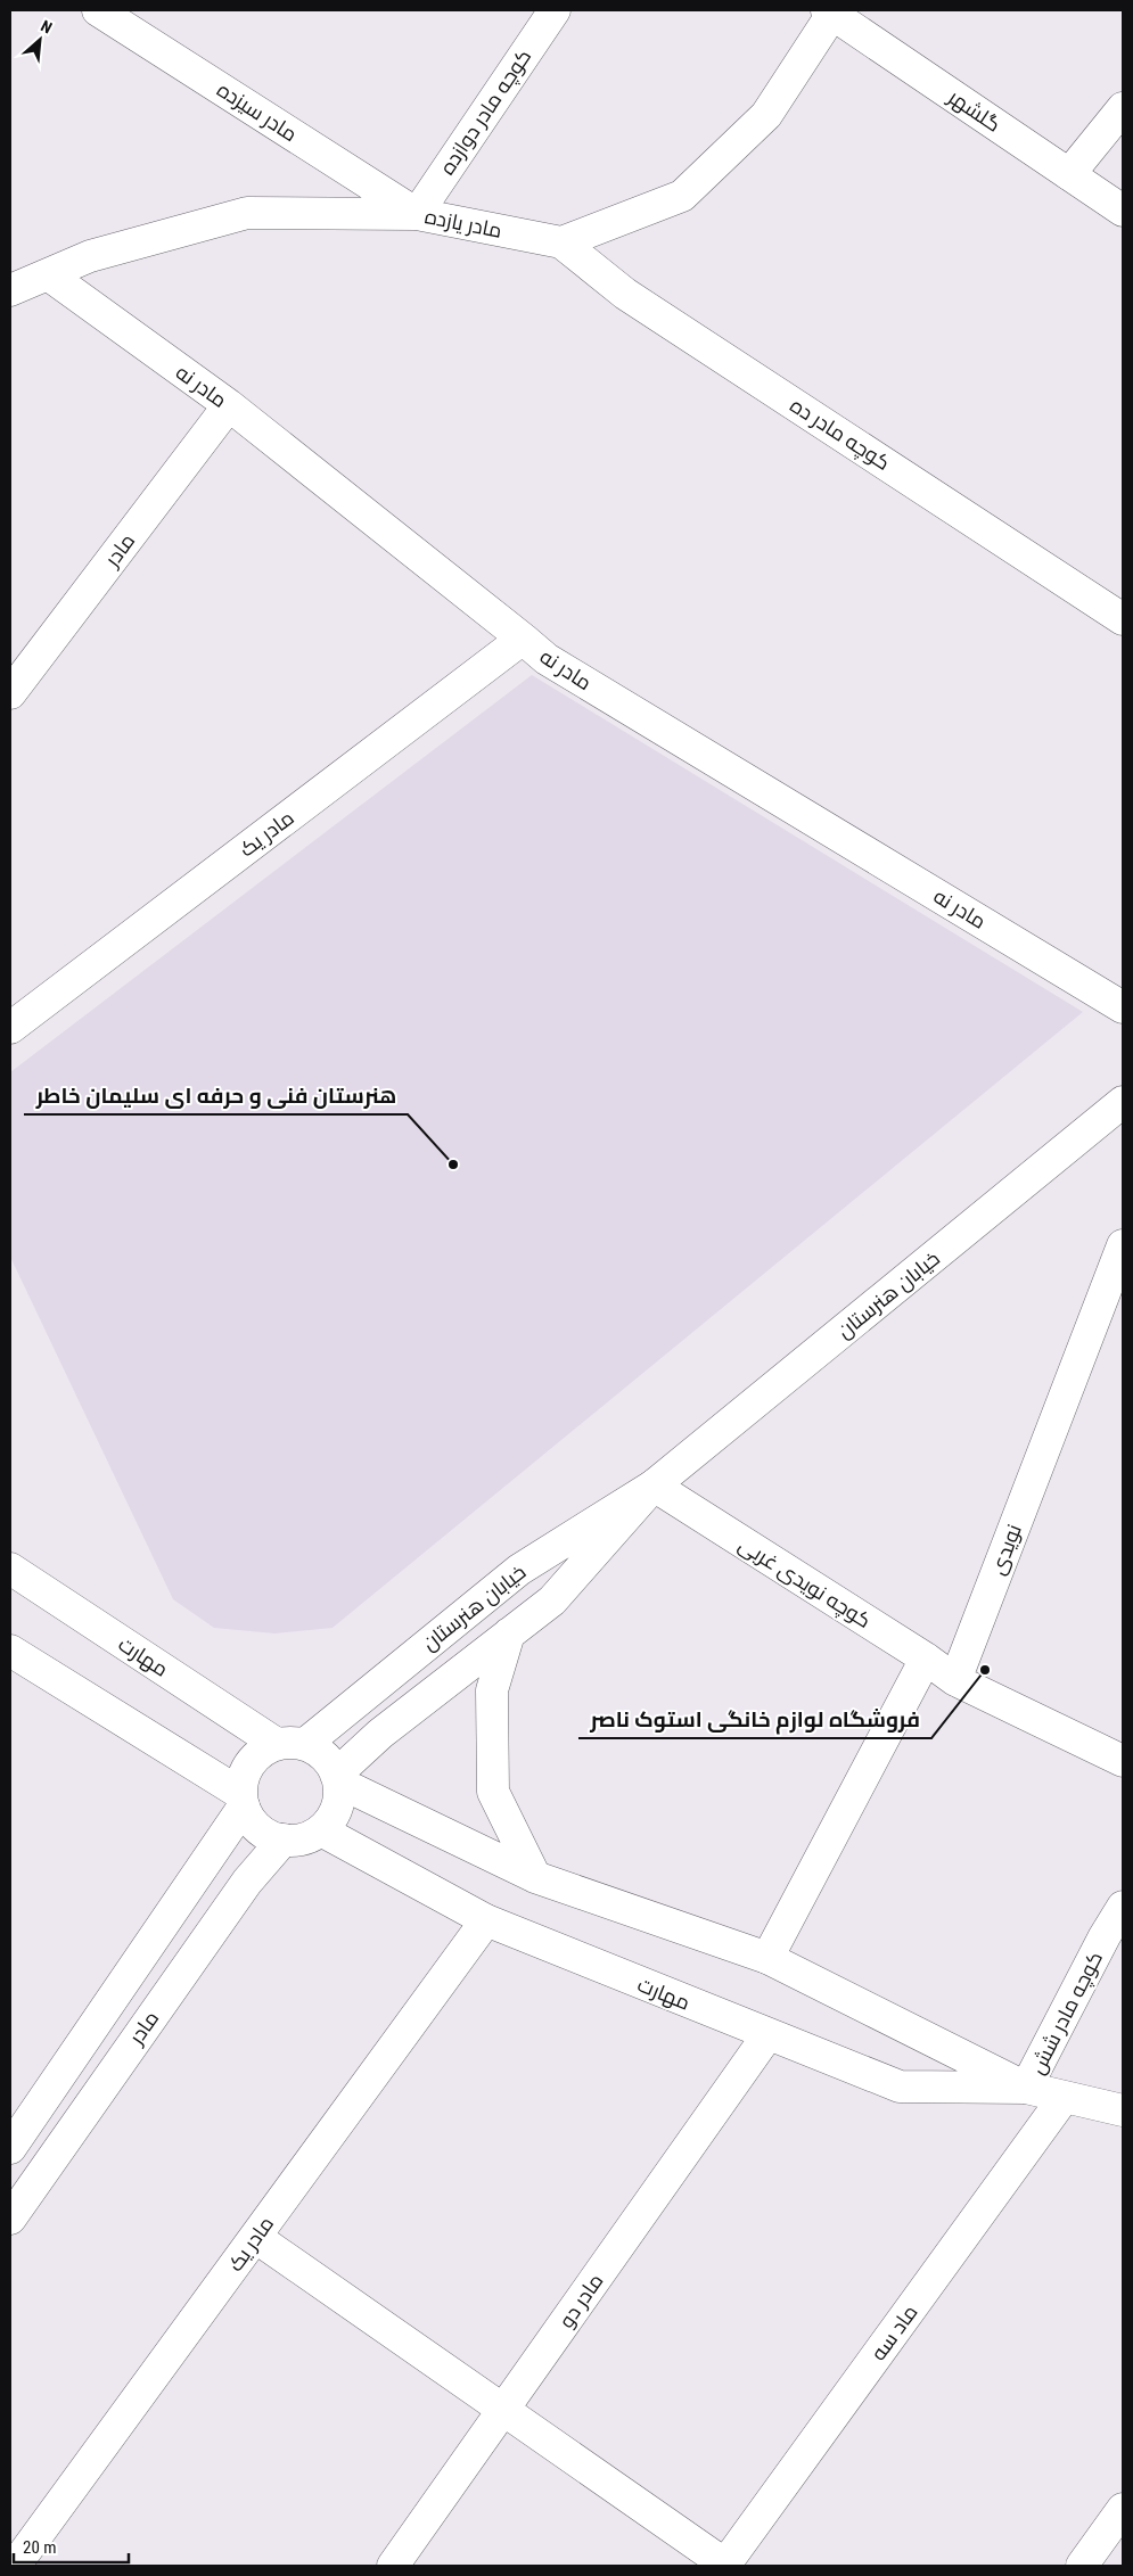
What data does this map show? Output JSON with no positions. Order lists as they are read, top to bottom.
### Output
{
  "streets": {
    "street": [
      "گلشهر",
      "مادر سیزده",
      "کوچه مادر دوازده",
      "مادر یازده",
      "مادر نه",
      "کوچه مادر ده",
      "مادر",
      "مادر یک",
      "خیابان هنرستان",
      "نویدی",
      "کوچه نویدی غربی",
      "مهارت",
      "کوچه مادر شش",
      "مادر دو",
      "ماد سه"
    ]
  },
  "crossings": [
    ["مادر سیزده", "کوچه مادر دوازده"],
    ["مادر سیزده", "مادر یازده"],
    ["کوچه مادر دوازده", "مادر یازده"],
    ["مادر یازده", "مادر نه"],
    ["مادر یازده", "کوچه مادر ده"],
    ["مادر نه", "مادر"],
    ["مادر نه", "مادر یک"],
    ["مادر", "خیابان هنرستان"],
    ["مادر", "مهارت"],
    ["مادر یک", "مهارت"],
    ["خیابان هنرستان", "کوچه نویدی غربی"],
    ["خیابان هنرستان", "مهارت"],
    ["نویدی", "کوچه نویدی غربی"],
    ["مهارت", "کوچه مادر شش"],
    ["مهارت", "مادر دو"],
    ["مهارت", "ماد سه"]
  ],
  "places": ["هنرستان فنی و حرفه ای سلیمان خاطر", "فروشگاه لوازم خانگى استوک ناصر"],
  "scale_bar": "20 m",
  "north": "top right"
}
